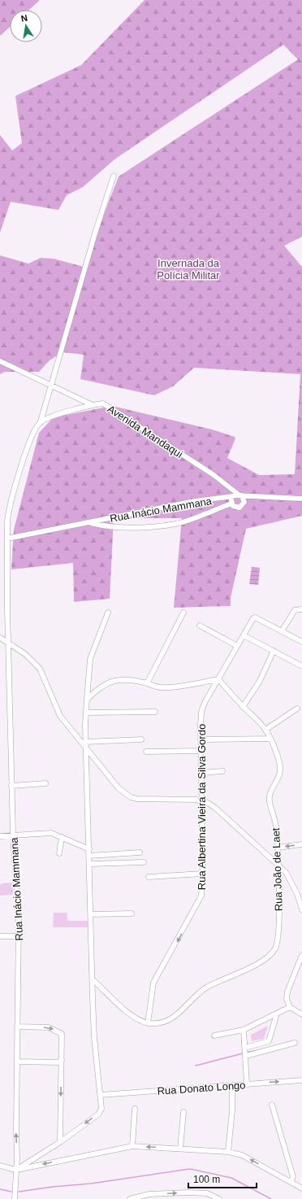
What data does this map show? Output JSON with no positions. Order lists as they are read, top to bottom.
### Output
{
  "streets": {
    "street": [
      "Avenida Mandaqui",
      "Rua Inácio Mammana",
      "Rua Albertina Vieira da Silva Gordo",
      "Rua João de Laet",
      "Rua Donato Longo"
    ]
  },
  "crossings": [
    ["Avenida Mandaqui", "Rua Inácio Mammana"],
    ["Rua Albertina Vieira da Silva Gordo", "Rua João de Laet"]
  ],
  "parks": ["Invernada da Polícia Militar"],
  "scale_bar": "100 m",
  "north": "top"
}
